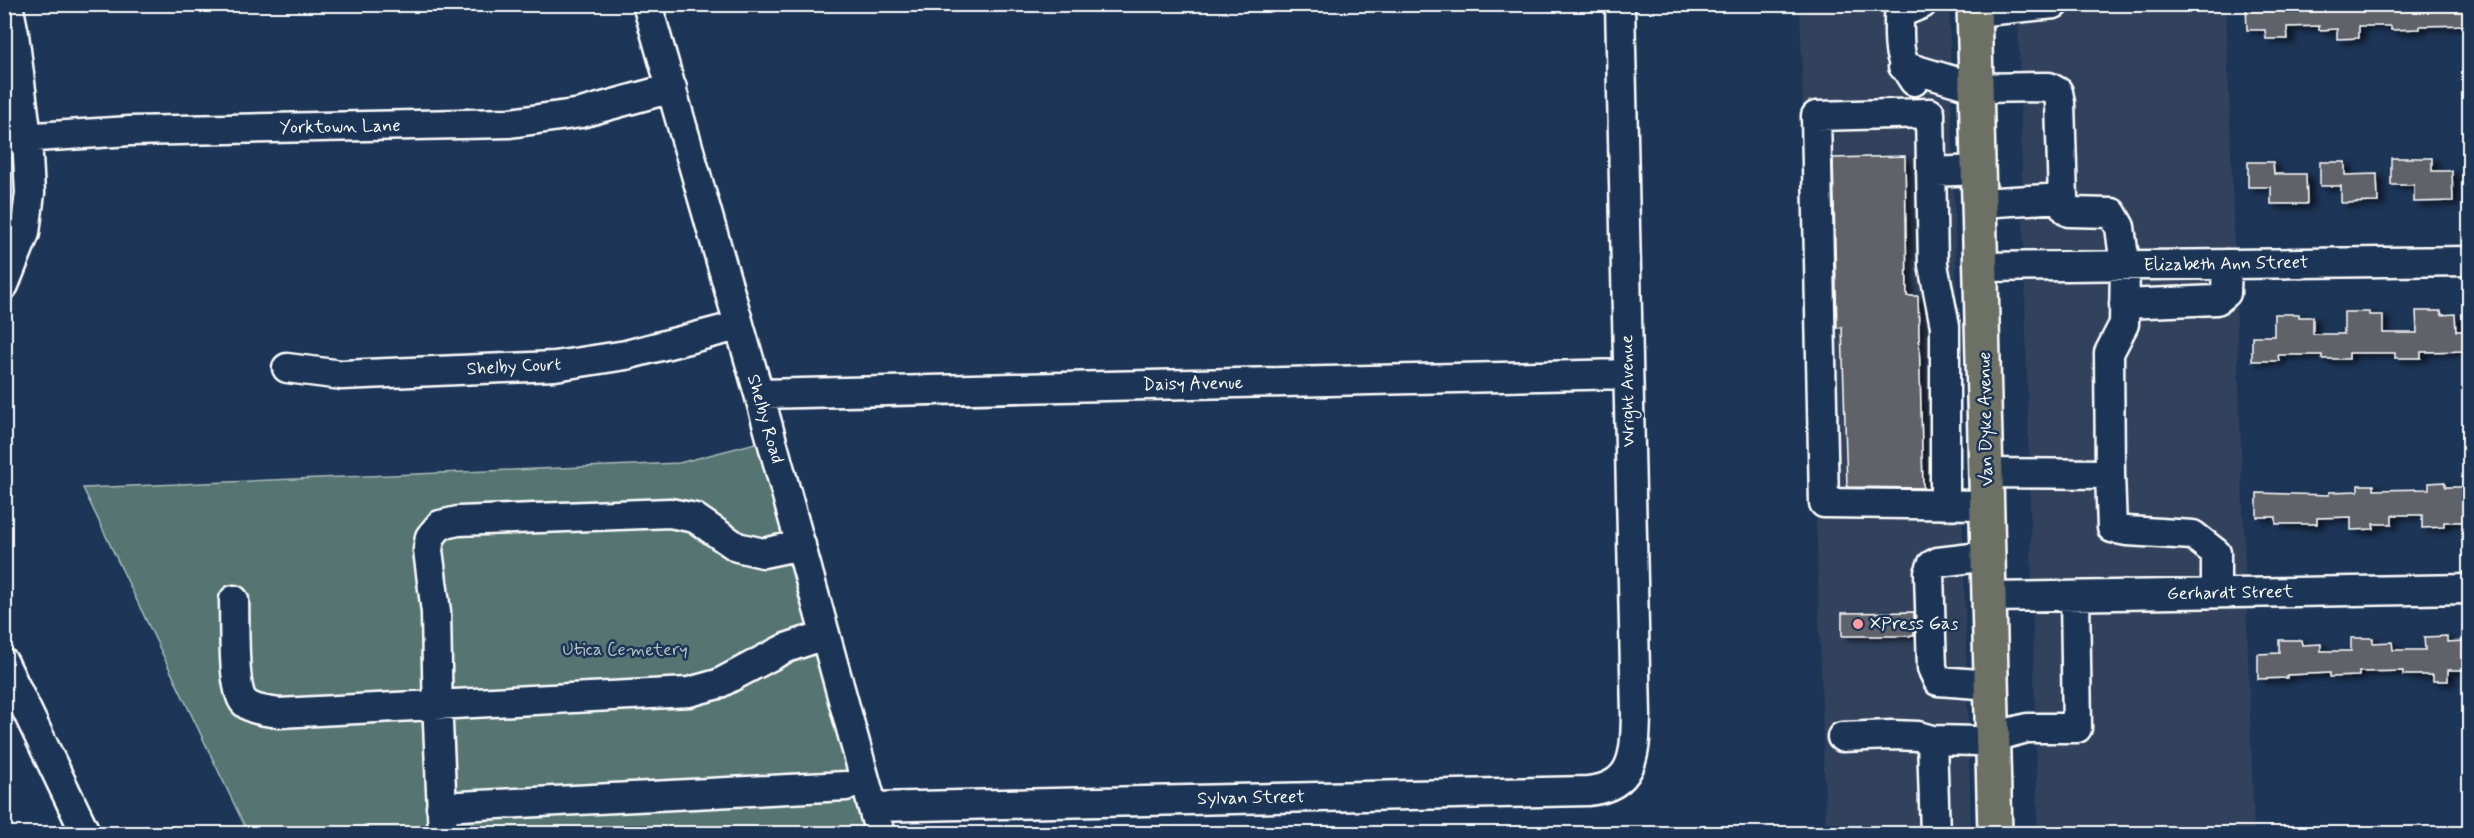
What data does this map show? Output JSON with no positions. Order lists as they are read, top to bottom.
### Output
{
  "streets": {
    "main road": ["Van Dyke Avenue"],
    "street": [
      "Yorktown Lane",
      "Elizabeth Ann Street",
      "Shelby Court",
      "Daisy Avenue",
      "Wright Avenue",
      "Shelby Road",
      "Gerhardt Street",
      "Sylvan Street"
    ]
  },
  "crossings": [
    ["Yorktown Lane", "Shelby Road"],
    ["Elizabeth Ann Street", "Van Dyke Avenue"],
    ["Shelby Court", "Shelby Road"],
    ["Daisy Avenue", "Wright Avenue"],
    ["Daisy Avenue", "Shelby Road"],
    ["Wright Avenue", "Sylvan Street"],
    ["Shelby Road", "Sylvan Street"],
    ["Van Dyke Avenue", "Gerhardt Street"]
  ],
  "parks": ["Utica Cemetery"],
  "places": ["XPress Gas"]
}
